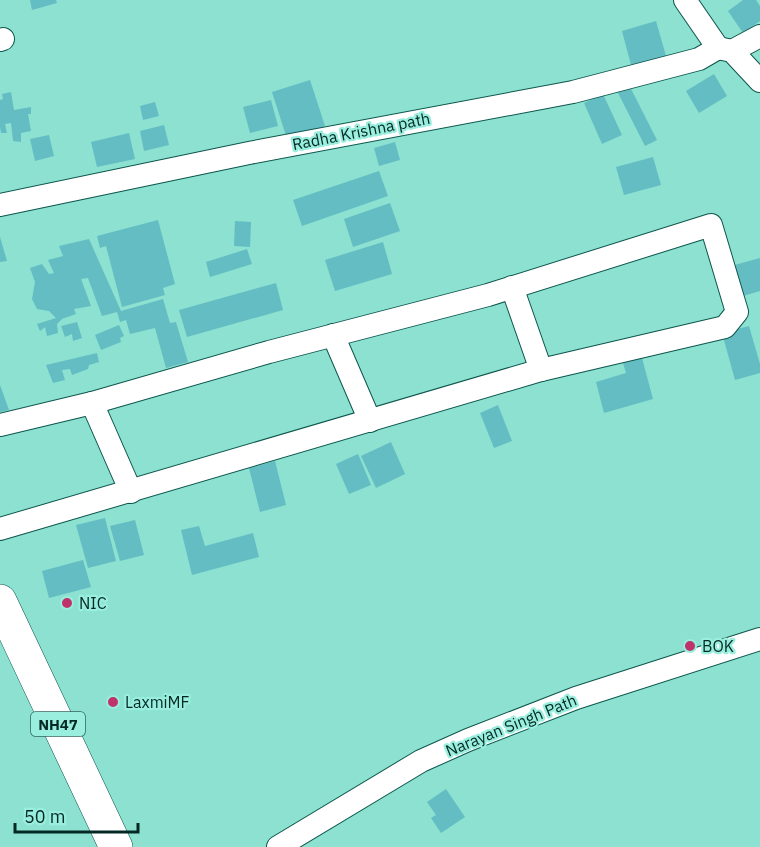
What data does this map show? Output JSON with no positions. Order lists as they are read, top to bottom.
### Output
{
  "streets": {
    "highway": ["NH47"],
    "street": ["Radha Krishna path", "Narayan Singh Path"]
  },
  "places": ["NIC", "BOK", "LaxmiMF"],
  "scale_bar": "50 m"
}
